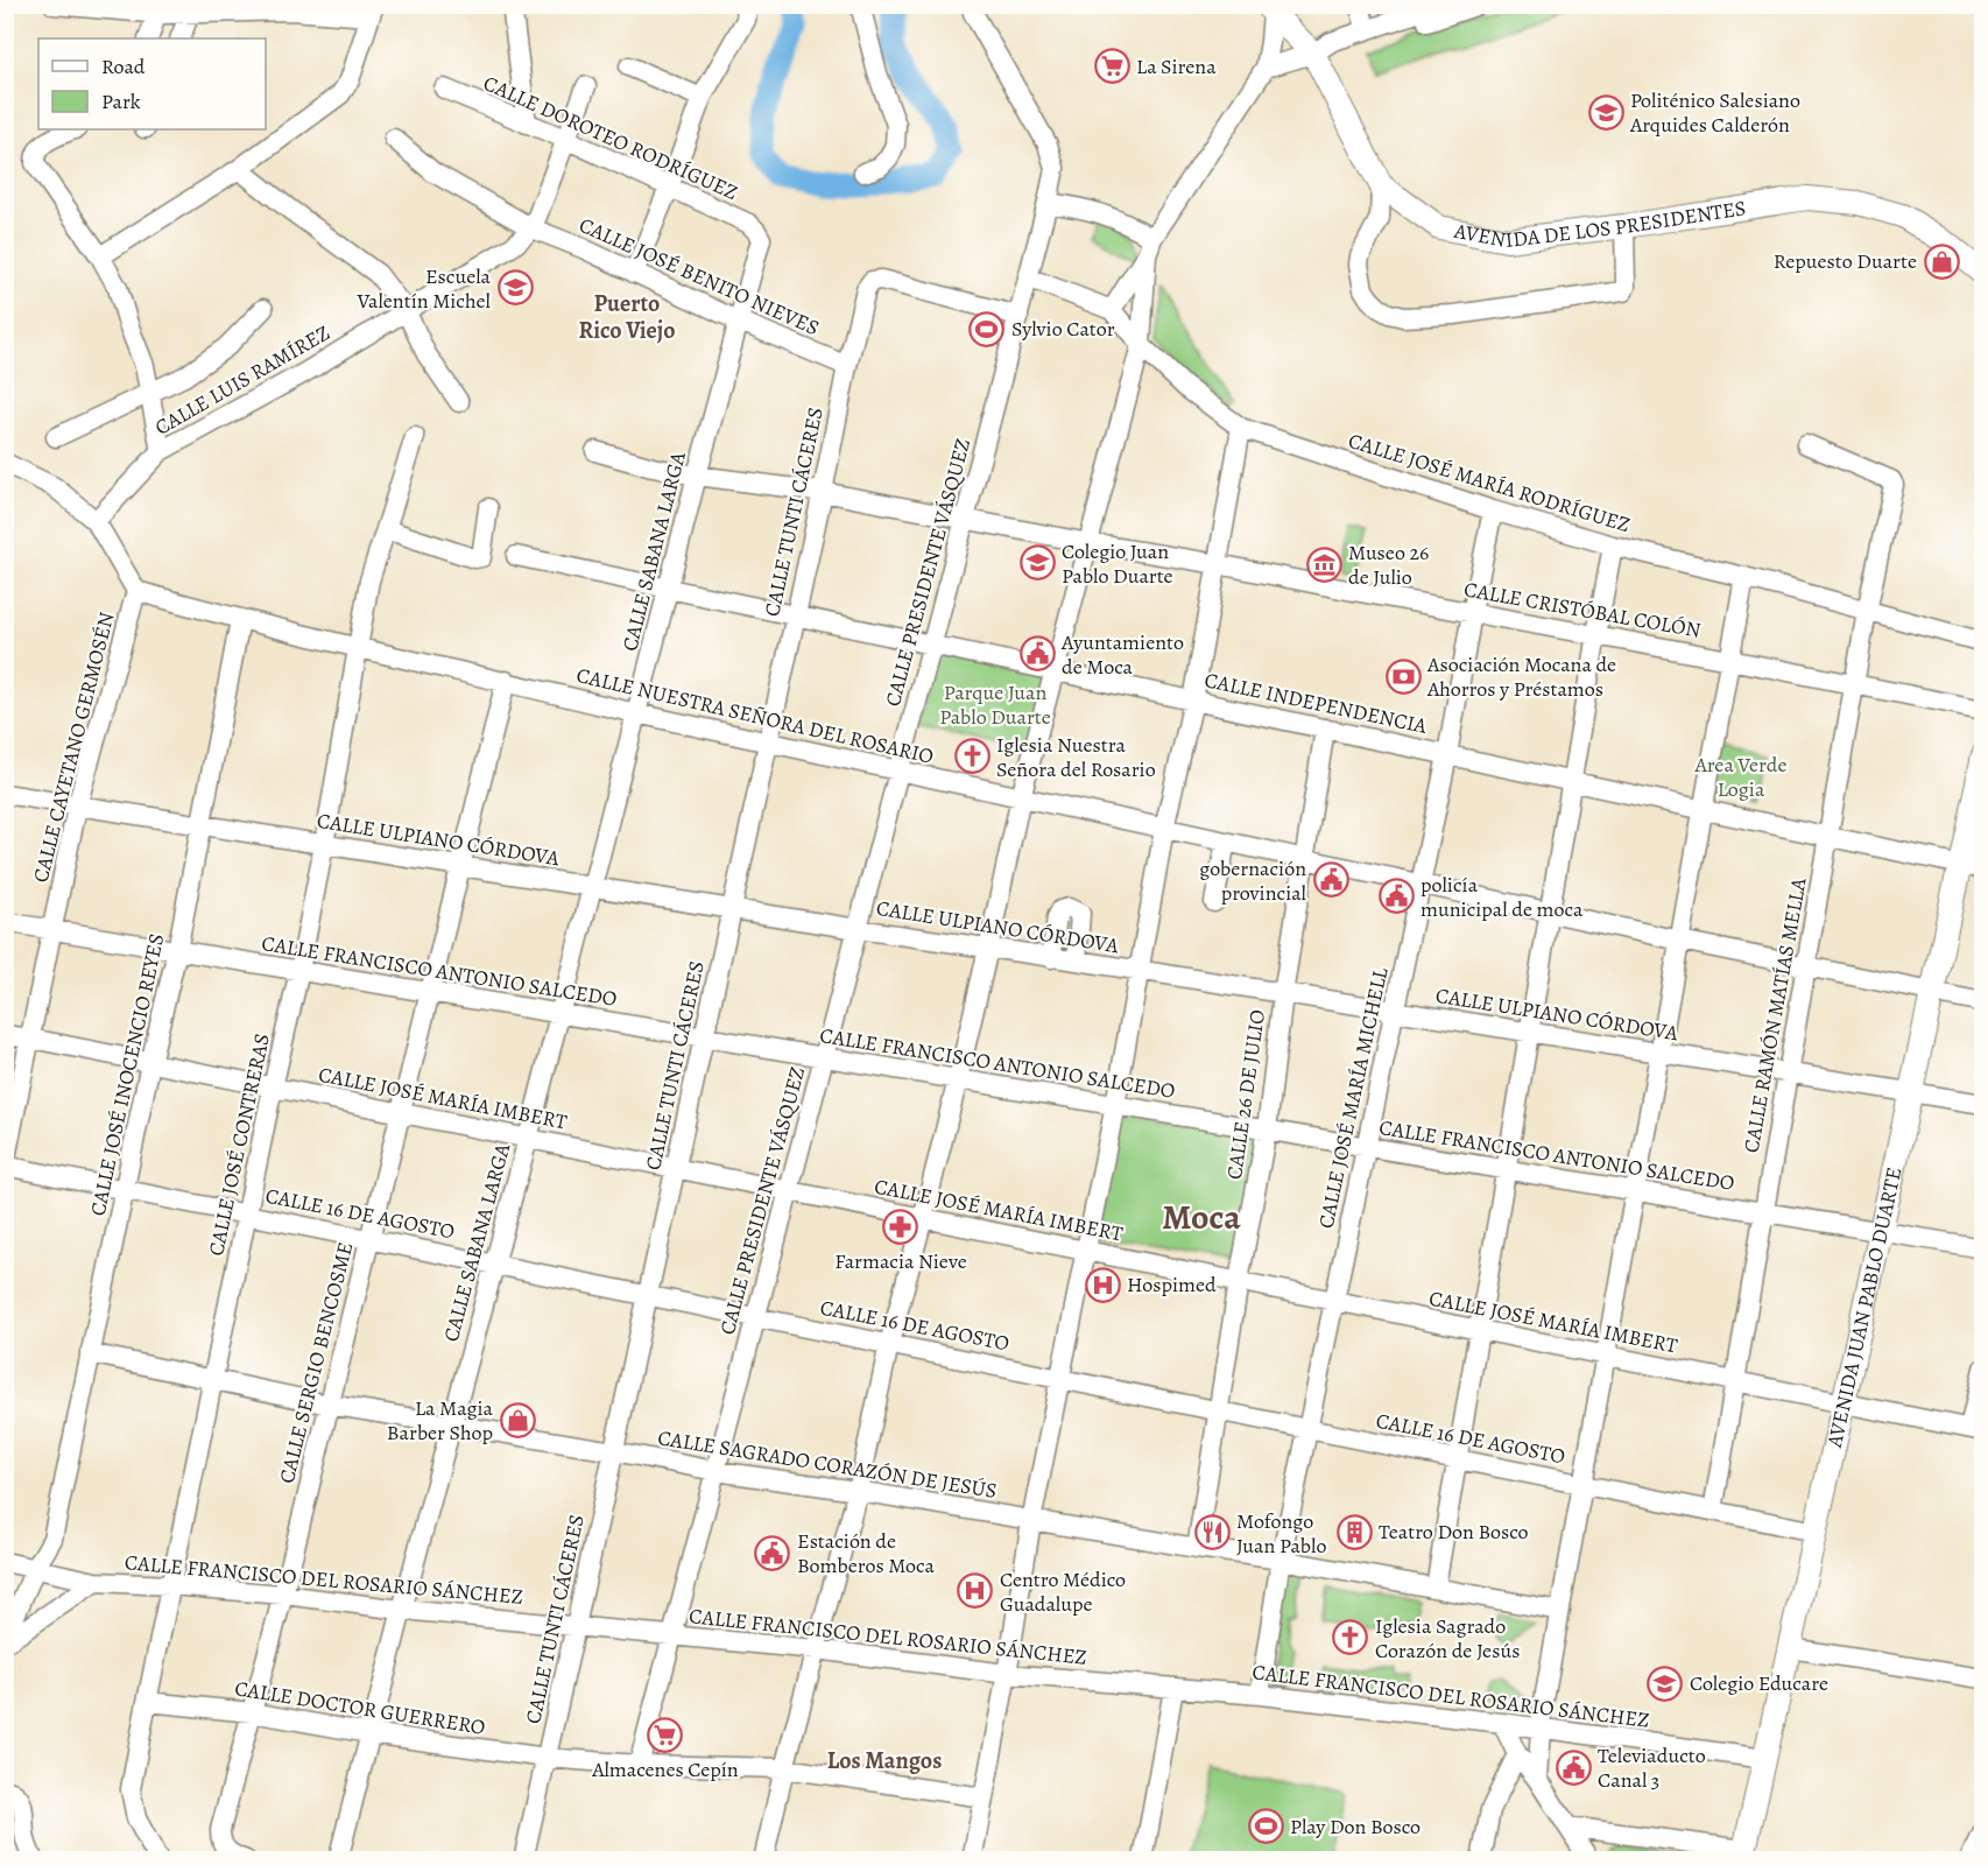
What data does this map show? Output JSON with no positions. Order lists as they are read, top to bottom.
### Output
{
  "streets": {
    "main road": ["AVENIDA DE LOS PRESIDENTES", "AVENIDA JUAN PABLO DUARTE"],
    "street": [
      "CALLE DOROTEO RODRÍGUEZ",
      "CALLE JOSÉ BENITO NIEVES",
      "CALLE LUIS RAMÍREZ",
      "CALLE JOSÉ MARÍA RODRÍGUEZ",
      "CALLE TUNTI CÁCERES",
      "CALLE SABANA LARGA",
      "CALLE PRESIDENTE VÁSQUEZ",
      "CALLE CRISTÓBAL COLÓN",
      "CALLE INDEPENDENCIA",
      "CALLE NUESTRA SEÑORA DEL ROSARIO",
      "CALLE CAYETANO GERMOSÉN",
      "CALLE ULPIANO CÓRDOVA",
      "CALLE FRANCISCO ANTONIO SALCEDO",
      "CALLE RAMÓN MATÍAS MELLA",
      "CALLE JOSÉ INOCENCIO REYES",
      "CALLE 26 DE JULIO",
      "CALLE JOSÉ MARÍA IMBERT",
      "CALLE JOSÉ MARÍA MICHELL",
      "CALLE JOSÉ CONTRERAS",
      "CALLE 16 DE AGOSTO",
      "CALLE SERGIO BENCOSME",
      "CALLE SAGRADO CORAZÓN DE JESÚS",
      "CALLE FRANCISCO DEL ROSARIO SÁNCHEZ",
      "CALLE DOCTOR GUERRERO"
    ]
  },
  "crossings": [
    ["CALLE DOROTEO RODRÍGUEZ", "CALLE SABANA LARGA"],
    ["CALLE JOSÉ BENITO NIEVES", "CALLE LUIS RAMÍREZ"],
    ["CALLE JOSÉ BENITO NIEVES", "CALLE TUNTI CÁCERES"],
    ["CALLE JOSÉ BENITO NIEVES", "CALLE SABANA LARGA"],
    ["CALLE JOSÉ MARÍA RODRÍGUEZ", "CALLE PRESIDENTE VÁSQUEZ"],
    ["CALLE JOSÉ MARÍA RODRÍGUEZ", "CALLE RAMÓN MATÍAS MELLA"],
    ["CALLE JOSÉ MARÍA RODRÍGUEZ", "CALLE JOSÉ MARÍA MICHELL"],
    ["CALLE TUNTI CÁCERES", "CALLE PRESIDENTE VÁSQUEZ"],
    ["CALLE TUNTI CÁCERES", "CALLE CRISTÓBAL COLÓN"],
    ["CALLE TUNTI CÁCERES", "CALLE INDEPENDENCIA"],
    ["CALLE TUNTI CÁCERES", "CALLE NUESTRA SEÑORA DEL ROSARIO"],
    ["CALLE TUNTI CÁCERES", "CALLE ULPIANO CÓRDOVA"],
    ["CALLE TUNTI CÁCERES", "CALLE FRANCISCO ANTONIO SALCEDO"],
    ["CALLE TUNTI CÁCERES", "CALLE JOSÉ MARÍA IMBERT"],
    ["CALLE TUNTI CÁCERES", "CALLE 16 DE AGOSTO"],
    ["CALLE TUNTI CÁCERES", "CALLE SAGRADO CORAZÓN DE JESÚS"],
    ["CALLE TUNTI CÁCERES", "CALLE FRANCISCO DEL ROSARIO SÁNCHEZ"],
    ["CALLE TUNTI CÁCERES", "CALLE DOCTOR GUERRERO"],
    ["CALLE SABANA LARGA", "CALLE CRISTÓBAL COLÓN"],
    ["CALLE SABANA LARGA", "CALLE INDEPENDENCIA"],
    ["CALLE SABANA LARGA", "CALLE NUESTRA SEÑORA DEL ROSARIO"],
    ["CALLE SABANA LARGA", "CALLE ULPIANO CÓRDOVA"],
    ["CALLE SABANA LARGA", "CALLE FRANCISCO ANTONIO SALCEDO"],
    ["CALLE SABANA LARGA", "CALLE JOSÉ MARÍA IMBERT"],
    ["CALLE SABANA LARGA", "CALLE 16 DE AGOSTO"],
    ["CALLE SABANA LARGA", "CALLE SAGRADO CORAZÓN DE JESÚS"],
    ["CALLE SABANA LARGA", "CALLE FRANCISCO DEL ROSARIO SÁNCHEZ"],
    ["CALLE SABANA LARGA", "CALLE DOCTOR GUERRERO"],
    ["CALLE PRESIDENTE VÁSQUEZ", "CALLE CRISTÓBAL COLÓN"],
    ["CALLE PRESIDENTE VÁSQUEZ", "CALLE INDEPENDENCIA"],
    ["CALLE PRESIDENTE VÁSQUEZ", "CALLE NUESTRA SEÑORA DEL ROSARIO"],
    ["CALLE PRESIDENTE VÁSQUEZ", "CALLE ULPIANO CÓRDOVA"],
    ["CALLE PRESIDENTE VÁSQUEZ", "CALLE FRANCISCO ANTONIO SALCEDO"],
    ["CALLE PRESIDENTE VÁSQUEZ", "CALLE JOSÉ MARÍA IMBERT"],
    ["CALLE PRESIDENTE VÁSQUEZ", "CALLE 16 DE AGOSTO"],
    ["CALLE PRESIDENTE VÁSQUEZ", "CALLE SAGRADO CORAZÓN DE JESÚS"],
    ["CALLE PRESIDENTE VÁSQUEZ", "CALLE FRANCISCO DEL ROSARIO SÁNCHEZ"],
    ["CALLE PRESIDENTE VÁSQUEZ", "CALLE DOCTOR GUERRERO"],
    ["CALLE CRISTÓBAL COLÓN", "CALLE RAMÓN MATÍAS MELLA"],
    ["CALLE CRISTÓBAL COLÓN", "CALLE JOSÉ MARÍA MICHELL"],
    ["CALLE INDEPENDENCIA", "CALLE RAMÓN MATÍAS MELLA"],
    ["CALLE INDEPENDENCIA", "CALLE 26 DE JULIO"],
    ["CALLE INDEPENDENCIA", "CALLE JOSÉ MARÍA MICHELL"],
    ["CALLE INDEPENDENCIA", "AVENIDA JUAN PABLO DUARTE"],
    ["CALLE NUESTRA SEÑORA DEL ROSARIO", "CALLE CAYETANO GERMOSÉN"],
    ["CALLE NUESTRA SEÑORA DEL ROSARIO", "CALLE RAMÓN MATÍAS MELLA"],
    ["CALLE NUESTRA SEÑORA DEL ROSARIO", "CALLE JOSÉ INOCENCIO REYES"],
    ["CALLE NUESTRA SEÑORA DEL ROSARIO", "CALLE 26 DE JULIO"],
    ["CALLE NUESTRA SEÑORA DEL ROSARIO", "CALLE JOSÉ MARÍA MICHELL"],
    ["CALLE NUESTRA SEÑORA DEL ROSARIO", "CALLE JOSÉ CONTRERAS"],
    ["CALLE NUESTRA SEÑORA DEL ROSARIO", "AVENIDA JUAN PABLO DUARTE"],
    ["CALLE NUESTRA SEÑORA DEL ROSARIO", "CALLE SERGIO BENCOSME"],
    ["CALLE CAYETANO GERMOSÉN", "CALLE ULPIANO CÓRDOVA"],
    ["CALLE CAYETANO GERMOSÉN", "CALLE FRANCISCO ANTONIO SALCEDO"],
    ["CALLE CAYETANO GERMOSÉN", "CALLE JOSÉ MARÍA IMBERT"],
    ["CALLE CAYETANO GERMOSÉN", "CALLE 16 DE AGOSTO"],
    ["CALLE ULPIANO CÓRDOVA", "CALLE RAMÓN MATÍAS MELLA"],
    ["CALLE ULPIANO CÓRDOVA", "CALLE JOSÉ INOCENCIO REYES"],
    ["CALLE ULPIANO CÓRDOVA", "CALLE 26 DE JULIO"],
    ["CALLE ULPIANO CÓRDOVA", "CALLE JOSÉ MARÍA MICHELL"],
    ["CALLE ULPIANO CÓRDOVA", "CALLE JOSÉ CONTRERAS"],
    ["CALLE ULPIANO CÓRDOVA", "AVENIDA JUAN PABLO DUARTE"],
    ["CALLE ULPIANO CÓRDOVA", "CALLE SERGIO BENCOSME"],
    ["CALLE FRANCISCO ANTONIO SALCEDO", "CALLE RAMÓN MATÍAS MELLA"],
    ["CALLE FRANCISCO ANTONIO SALCEDO", "CALLE JOSÉ INOCENCIO REYES"],
    ["CALLE FRANCISCO ANTONIO SALCEDO", "CALLE 26 DE JULIO"],
    ["CALLE FRANCISCO ANTONIO SALCEDO", "CALLE JOSÉ MARÍA MICHELL"],
    ["CALLE FRANCISCO ANTONIO SALCEDO", "CALLE JOSÉ CONTRERAS"],
    ["CALLE FRANCISCO ANTONIO SALCEDO", "AVENIDA JUAN PABLO DUARTE"],
    ["CALLE FRANCISCO ANTONIO SALCEDO", "CALLE SERGIO BENCOSME"],
    ["CALLE RAMÓN MATÍAS MELLA", "CALLE JOSÉ MARÍA IMBERT"],
    ["CALLE RAMÓN MATÍAS MELLA", "CALLE 16 DE AGOSTO"],
    ["CALLE JOSÉ INOCENCIO REYES", "CALLE JOSÉ MARÍA IMBERT"],
    ["CALLE JOSÉ INOCENCIO REYES", "CALLE 16 DE AGOSTO"],
    ["CALLE JOSÉ INOCENCIO REYES", "CALLE SAGRADO CORAZÓN DE JESÚS"],
    ["CALLE JOSÉ INOCENCIO REYES", "CALLE FRANCISCO DEL ROSARIO SÁNCHEZ"],
    ["CALLE 26 DE JULIO", "CALLE JOSÉ MARÍA IMBERT"],
    ["CALLE 26 DE JULIO", "CALLE 16 DE AGOSTO"],
    ["CALLE 26 DE JULIO", "CALLE SAGRADO CORAZÓN DE JESÚS"],
    ["CALLE JOSÉ MARÍA IMBERT", "CALLE JOSÉ MARÍA MICHELL"],
    ["CALLE JOSÉ MARÍA IMBERT", "CALLE JOSÉ CONTRERAS"],
    ["CALLE JOSÉ MARÍA IMBERT", "AVENIDA JUAN PABLO DUARTE"],
    ["CALLE JOSÉ MARÍA IMBERT", "CALLE SERGIO BENCOSME"],
    ["CALLE JOSÉ MARÍA MICHELL", "CALLE 16 DE AGOSTO"],
    ["CALLE JOSÉ MARÍA MICHELL", "CALLE SAGRADO CORAZÓN DE JESÚS"],
    ["CALLE JOSÉ MARÍA MICHELL", "CALLE FRANCISCO DEL ROSARIO SÁNCHEZ"],
    ["CALLE JOSÉ CONTRERAS", "CALLE 16 DE AGOSTO"],
    ["CALLE JOSÉ CONTRERAS", "CALLE SAGRADO CORAZÓN DE JESÚS"],
    ["CALLE JOSÉ CONTRERAS", "CALLE FRANCISCO DEL ROSARIO SÁNCHEZ"],
    ["CALLE JOSÉ CONTRERAS", "CALLE DOCTOR GUERRERO"],
    ["CALLE 16 DE AGOSTO", "AVENIDA JUAN PABLO DUARTE"],
    ["CALLE 16 DE AGOSTO", "CALLE SERGIO BENCOSME"],
    ["AVENIDA JUAN PABLO DUARTE", "CALLE FRANCISCO DEL ROSARIO SÁNCHEZ"],
    ["CALLE SERGIO BENCOSME", "CALLE SAGRADO CORAZÓN DE JESÚS"],
    ["CALLE SERGIO BENCOSME", "CALLE FRANCISCO DEL ROSARIO SÁNCHEZ"],
    ["CALLE SERGIO BENCOSME", "CALLE DOCTOR GUERRERO"]
  ],
  "districts": ["Puerto Rico Viejo", "Moca", "Los Mangos"],
  "parks": ["Parque Juan Pablo Duarte", "Area Verde Logia"],
  "places": {
    "supermarket": ["La Sirena", "Almacenes Cepín"],
    "school or university": [
      "Politénico Salesiano Arquides Calderón",
      "Escuela Valentín Michel",
      "Colegio Juan Pablo Duarte",
      "Colegio Educare"
    ],
    "shop": ["Repuesto Duarte", "La Magia Barber Shop"],
    "sports": ["Sylvio Cator", "Play Don Bosco"],
    "museum": ["Museo 26 de Julio"],
    "public building": [
      "Ayuntamiento de Moca",
      "gobernación provincial",
      "policía municipal de moca",
      "Estación de Bomberos Moca",
      "Televiaducto Canal 3"
    ],
    "bank": ["Asociación Mocana de Ahorros y Préstamos"],
    "church": ["Iglesia Nuestra Señora del Rosario", "Iglesia Sagrado Corazón de Jesús"],
    "pharmacy": ["Farmacia Nieve"],
    "hospital": ["Hospimed", "Centro Médico Guadalupe"],
    "building": ["Teatro Don Bosco"],
    "restaurant": ["Mofongo Juan Pablo"]
  },
  "legend": ["Road", "Park"]
}
